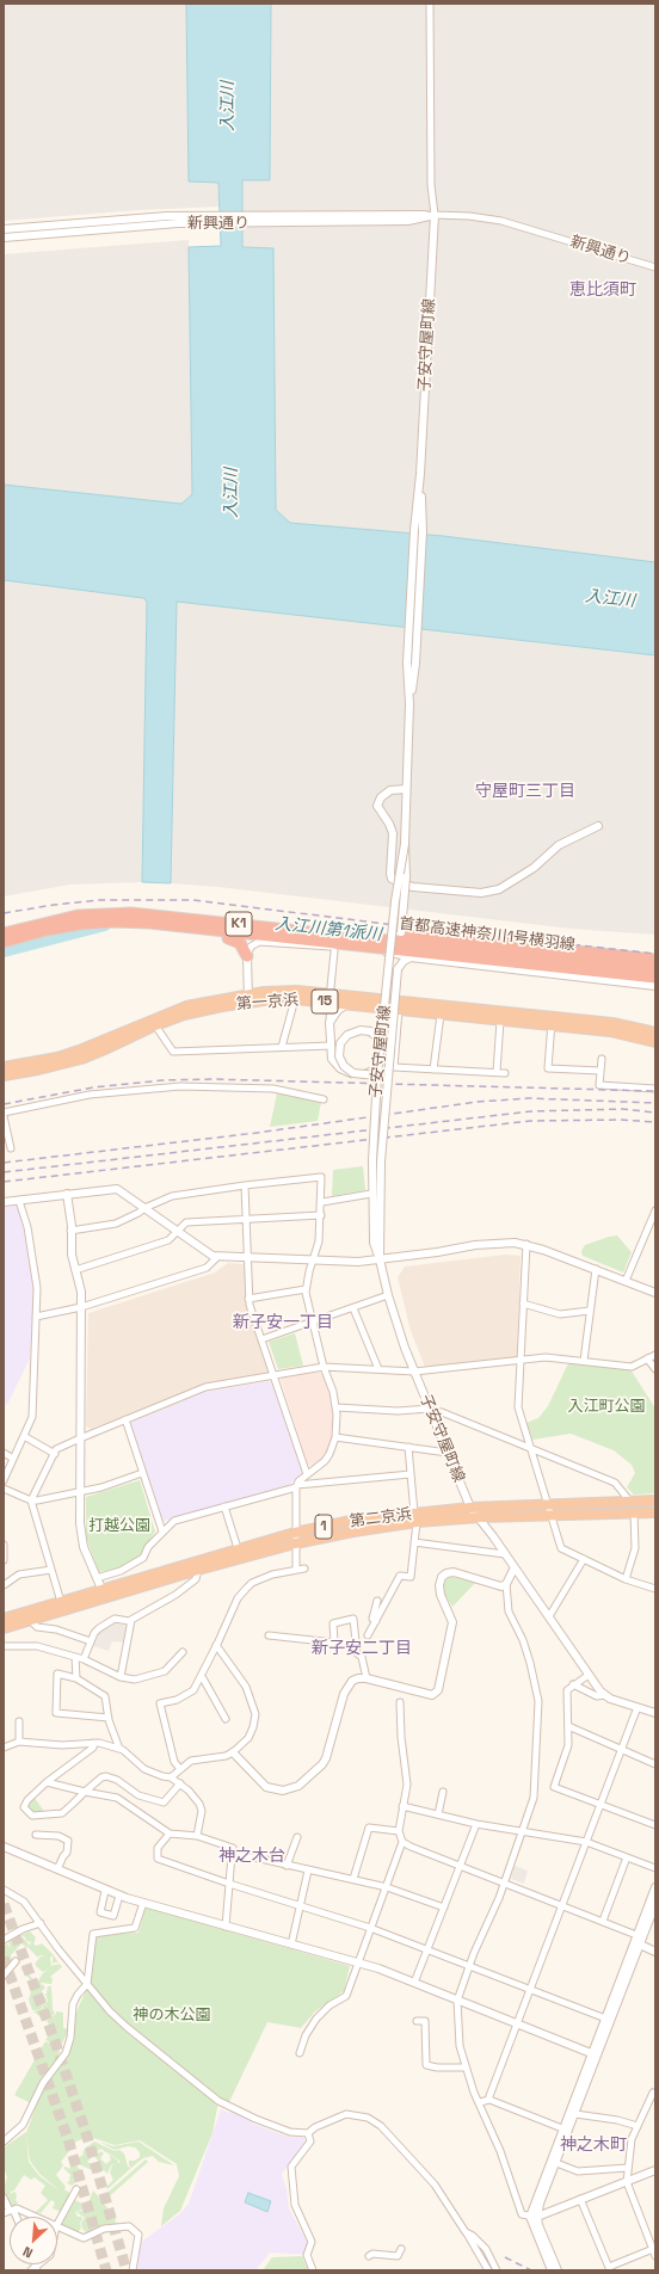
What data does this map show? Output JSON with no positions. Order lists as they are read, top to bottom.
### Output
{
  "streets": {
    "highway": [
      "K1",
      "首都高速神奈川1号横羽線",
      "15",
      "第一京浜",
      "第二京浜",
      "1"
    ],
    "street": ["新興通り", "子安守屋町線"]
  },
  "crossings": [
    ["新興通り", "子安守屋町線"],
    ["子安守屋町線", "第二京浜"]
  ],
  "districts": [
    "恵比須町",
    "守屋町三丁目",
    "新子安一丁目",
    "新子安二丁目",
    "神之木台",
    "神之木町"
  ],
  "water": ["入江川", "入江川第1派川"],
  "parks": ["入江町公園", "打越公園", "神の木公園"],
  "north": "bottom left"
}
